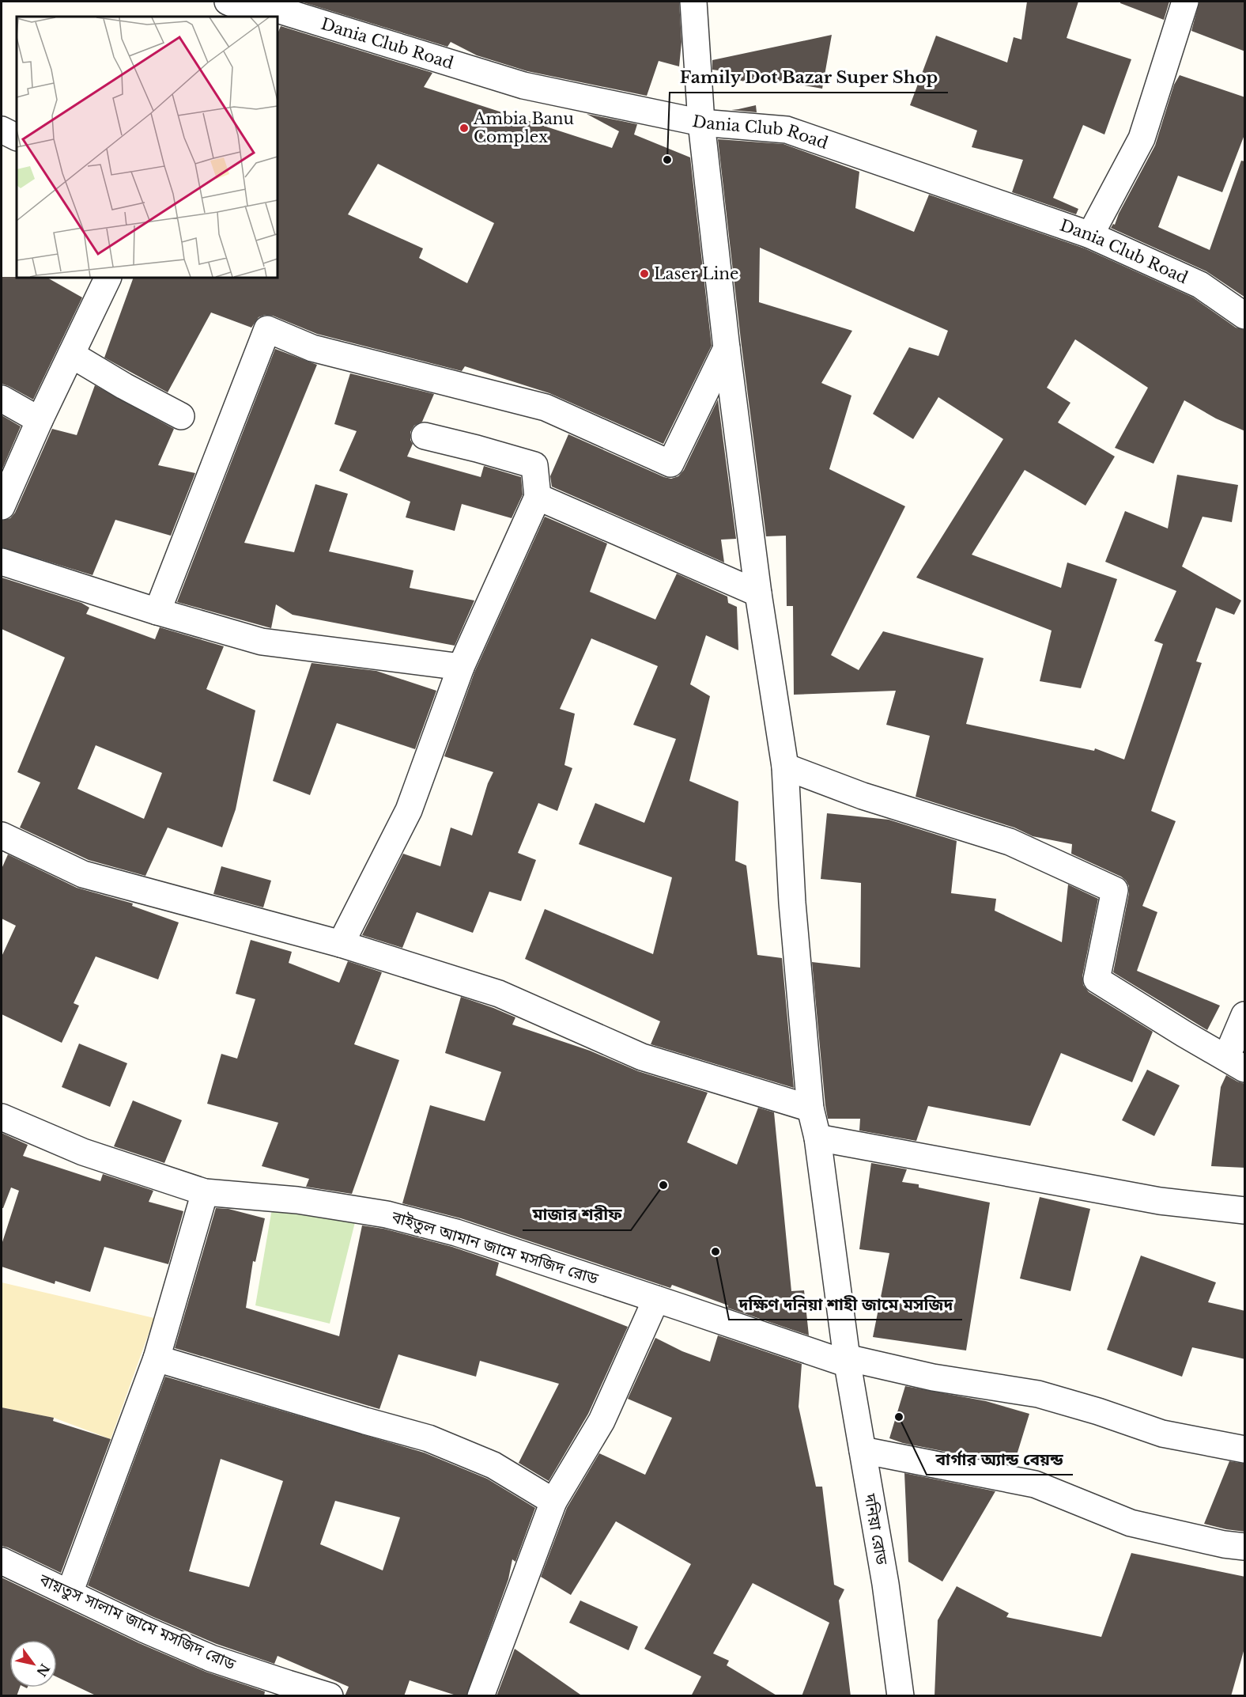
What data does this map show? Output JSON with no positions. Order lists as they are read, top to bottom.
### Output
{
  "streets": {
    "street": [
      "Dania Club Road",
      "বাইতুল আমান জামে মসজিদ রোড",
      "দনিয়া রোড",
      "বায়তুস সালাম জামে মসজিদ রোড"
    ]
  },
  "crossings": [
    ["Dania Club Road", "দনিয়া রোড"],
    ["বাইতুল আমান জামে মসজিদ রোড", "দনিয়া রোড"]
  ],
  "places": [
    "Ambia Banu Complex",
    "Family Dot Bazar Super Shop",
    "Laser Line",
    "মাজার শরীফ",
    "দক্ষিণ দনিয়া শাহী জামে মসজিদ",
    "বার্গার অ্যান্ড বেয়ন্ড"
  ],
  "north": "bottom right"
}
